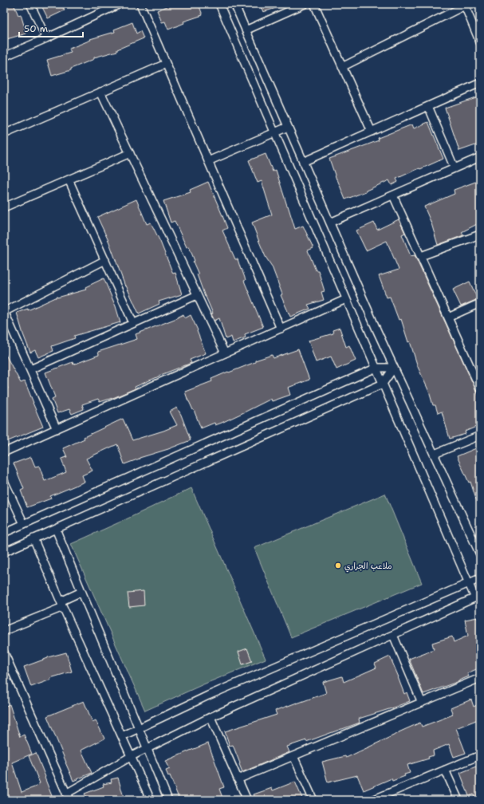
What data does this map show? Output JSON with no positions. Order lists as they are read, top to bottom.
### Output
{
  "places": ["ملاعب الجراري"],
  "scale_bar": "50 m"
}
